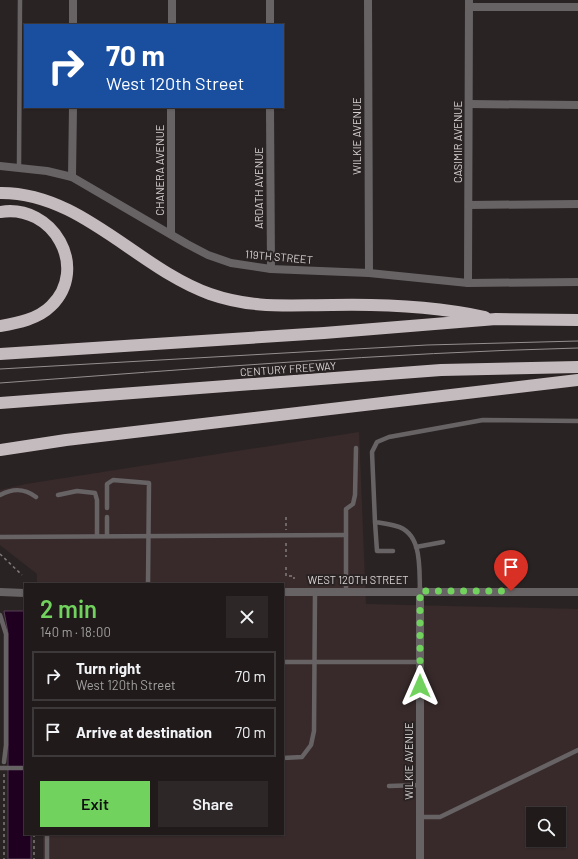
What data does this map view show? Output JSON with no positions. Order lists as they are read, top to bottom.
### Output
{
  "streets": {
    "highway": ["CENTURY FREEWAY"],
    "street": [
      "WILKIE AVENUE",
      "CASIMIR AVENUE",
      "CHANERA AVENUE",
      "ARDATH AVENUE",
      "119TH STREET",
      "WEST 120TH STREET"
    ]
  },
  "crossings": [
    ["WILKIE AVENUE", "119TH STREET"],
    ["WILKIE AVENUE", "WEST 120TH STREET"],
    ["CASIMIR AVENUE", "119TH STREET"],
    ["CHANERA AVENUE", "119TH STREET"],
    ["ARDATH AVENUE", "119TH STREET"]
  ],
  "page": {
    "turn": ["70 m", "West 120th Street"],
    "heading": ["2 min", "140 m · 18:00"],
    "list": [
      {
        "name": "Turn right",
        "note": "West 120th Street",
        "value": "70 m"
      },
      {
        "name": "Arrive at destination",
        "value": "70 m"
      }
    ],
    "buttons": ["Exit", "Share"]
  }
}
